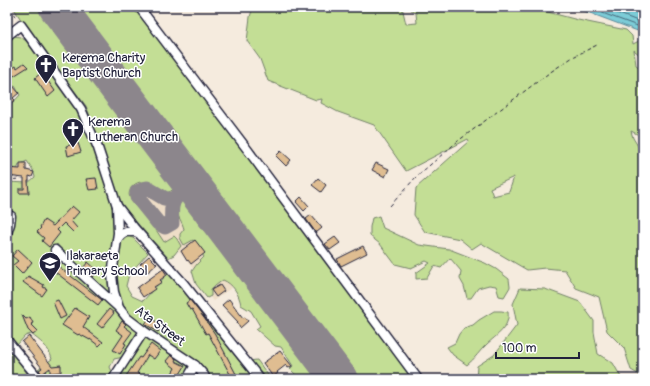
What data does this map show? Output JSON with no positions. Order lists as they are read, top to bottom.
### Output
{
  "streets": {
    "street": ["Ata Street"]
  },
  "places": {
    "church": ["Kerema Charity Baptist Church", "Kerema Lutheran Church"],
    "school or university": ["Ilakaraeta Primary School"]
  },
  "scale_bar": "100 m"
}
